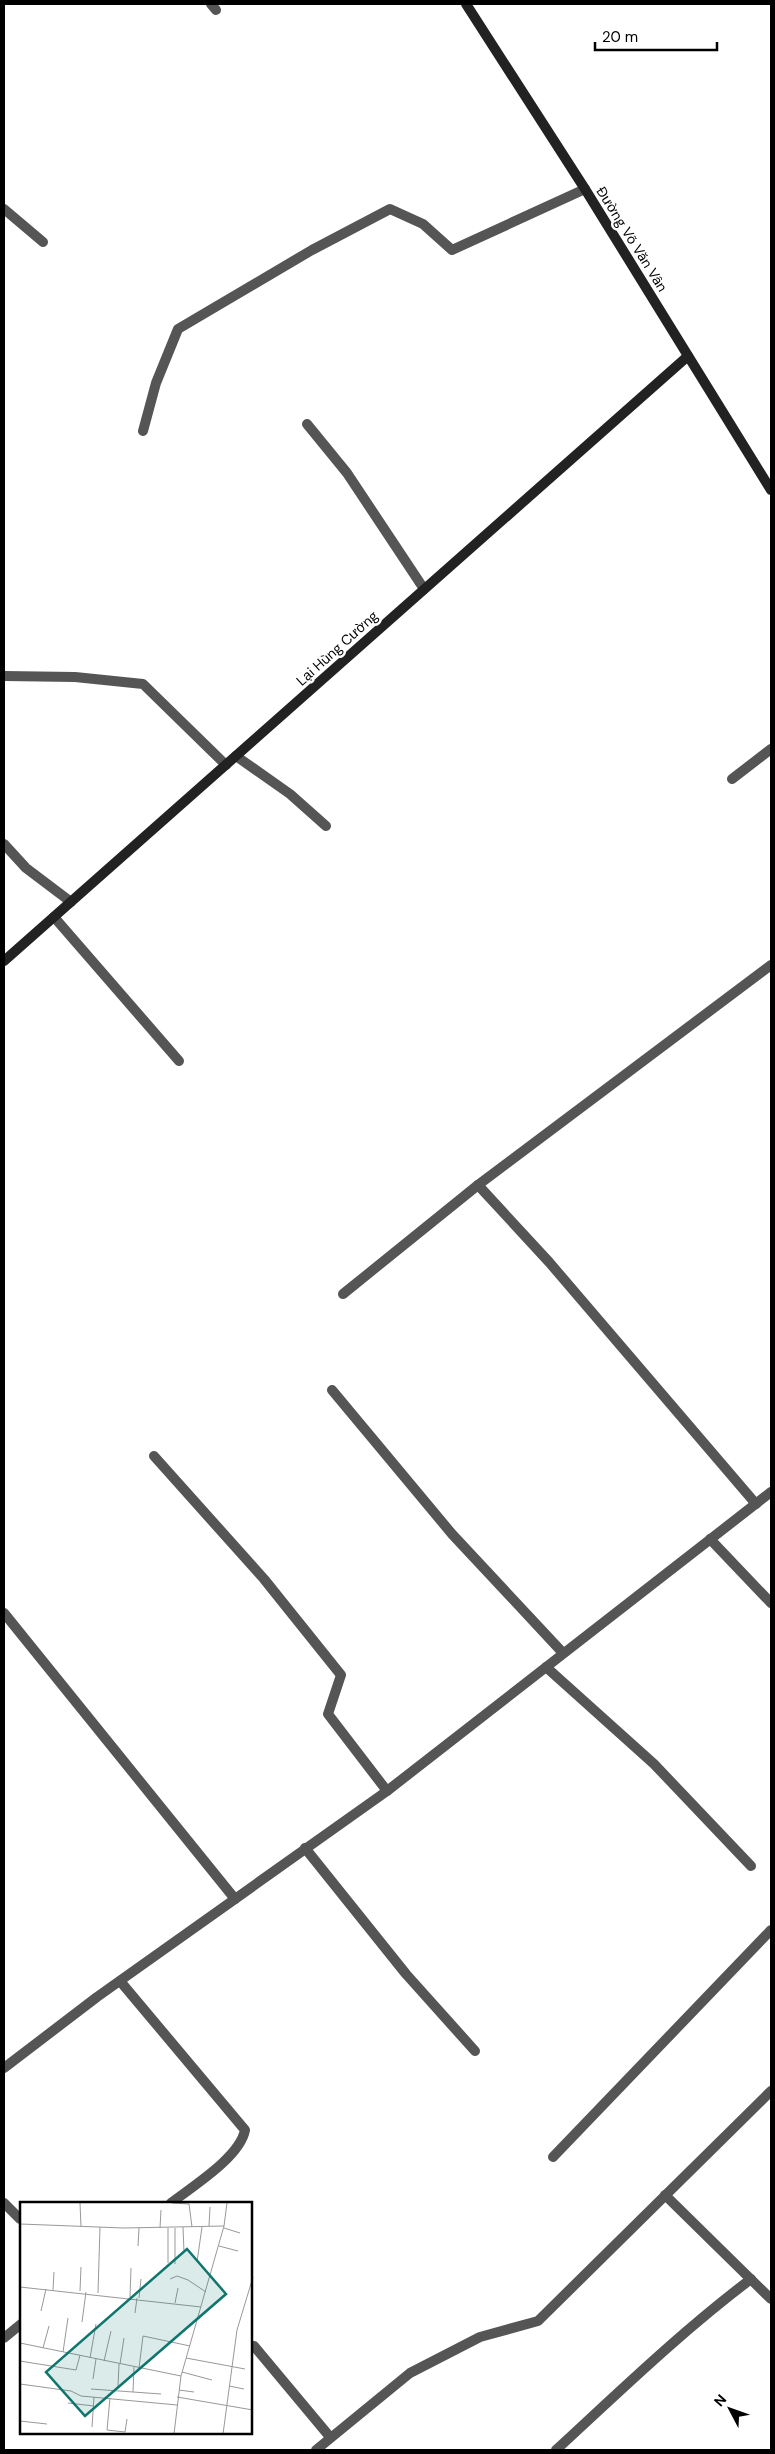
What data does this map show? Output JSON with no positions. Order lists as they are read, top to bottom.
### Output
{
  "streets": {
    "street": ["Đường Võ Văn Vân", "Lại Hùng Cường"]
  },
  "crossings": [
    ["Đường Võ Văn Vân", "Lại Hùng Cường"]
  ],
  "scale_bar": "20 m",
  "north": "top left"
}
